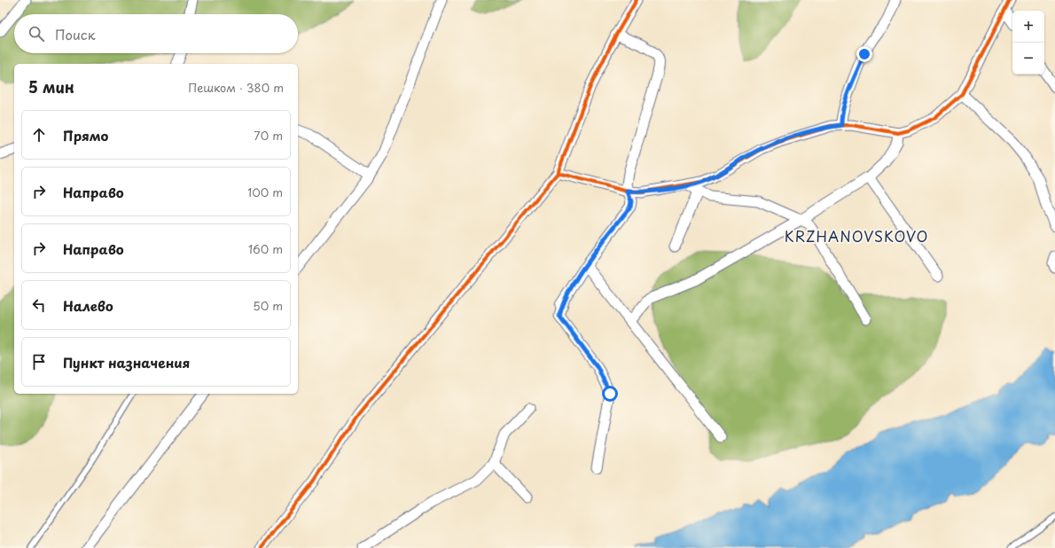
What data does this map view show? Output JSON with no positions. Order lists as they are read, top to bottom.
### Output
{
  "districts": ["KRZHANOVSKOVO"],
  "page": {
    "map_buttons": ["+", "−"],
    "search": "Поиск",
    "heading": ["5 мин", "Пешком · 380 m"],
    "list": [
      ["Прямо", "70 m"],
      ["Направо", "100 m"],
      ["Направо", "160 m"],
      ["Налево", "50 m"],
      "Пункт назначения"
    ]
  }
}
